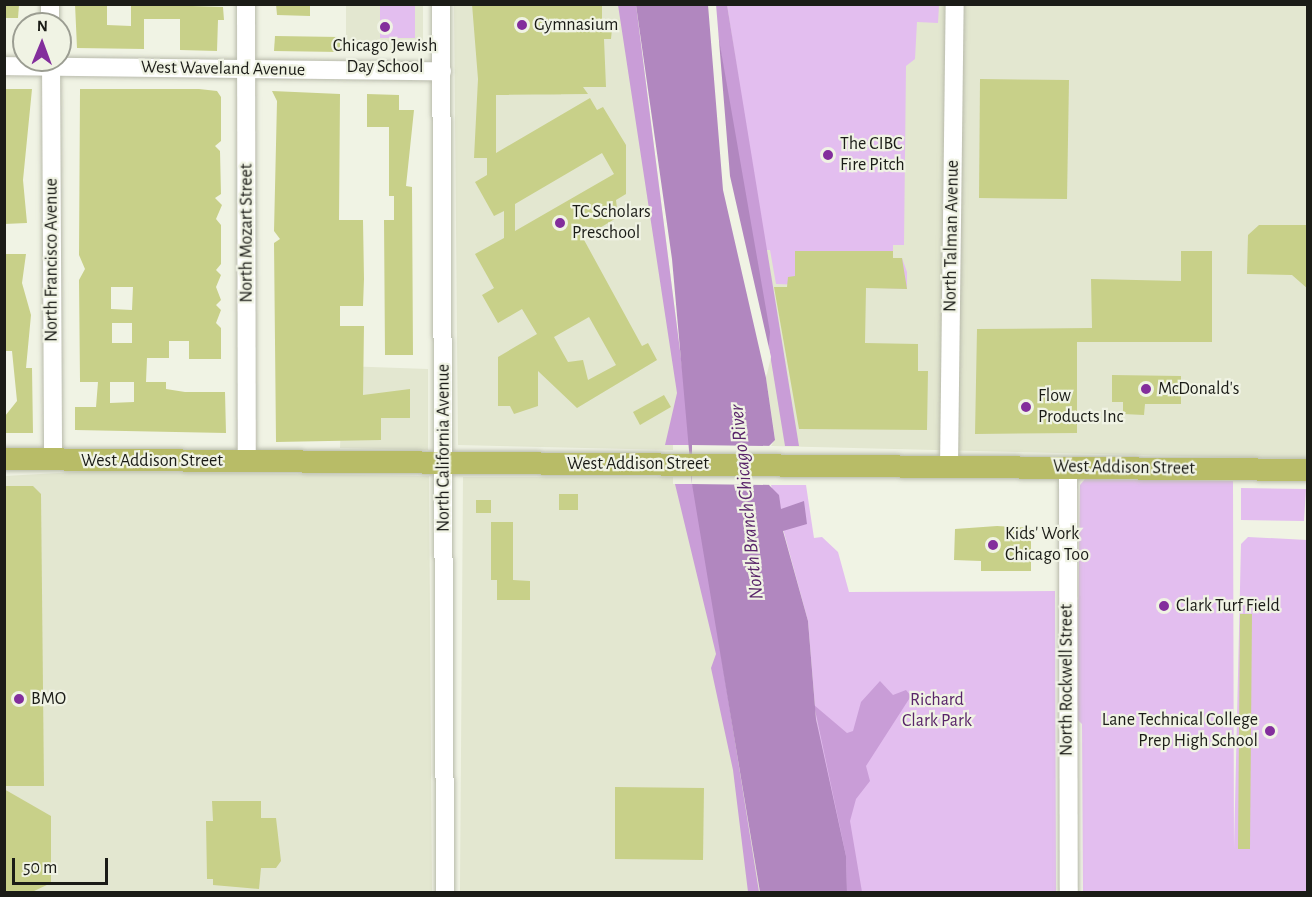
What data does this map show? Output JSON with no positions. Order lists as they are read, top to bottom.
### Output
{
  "streets": {
    "main road": ["West Addison Street"],
    "street": [
      "West Waveland Avenue",
      "North Mozart Street",
      "North Talman Avenue",
      "North Francisco Avenue",
      "North California Avenue",
      "North Rockwell Street"
    ]
  },
  "crossings": [
    ["West Waveland Avenue", "North Mozart Street"],
    ["West Waveland Avenue", "North California Avenue"],
    ["North Mozart Street", "West Addison Street"],
    ["North Talman Avenue", "West Addison Street"],
    ["North Francisco Avenue", "West Addison Street"],
    ["North California Avenue", "West Addison Street"],
    ["West Addison Street", "North Rockwell Street"]
  ],
  "water": ["North Branch Chicago River"],
  "parks": ["Richard Clark Park"],
  "places": [
    "Gymnasium",
    "Chicago Jewish Day School",
    "The CIBC Fire Pitch",
    "TC Scholars Preschool",
    "McDonald's",
    "Flow Products Inc",
    "Kids' Work Chicago Too",
    "Clark Turf Field",
    "BMO",
    "Lane Technical College Prep High School"
  ],
  "scale_bar": "50 m",
  "north": "top"
}
